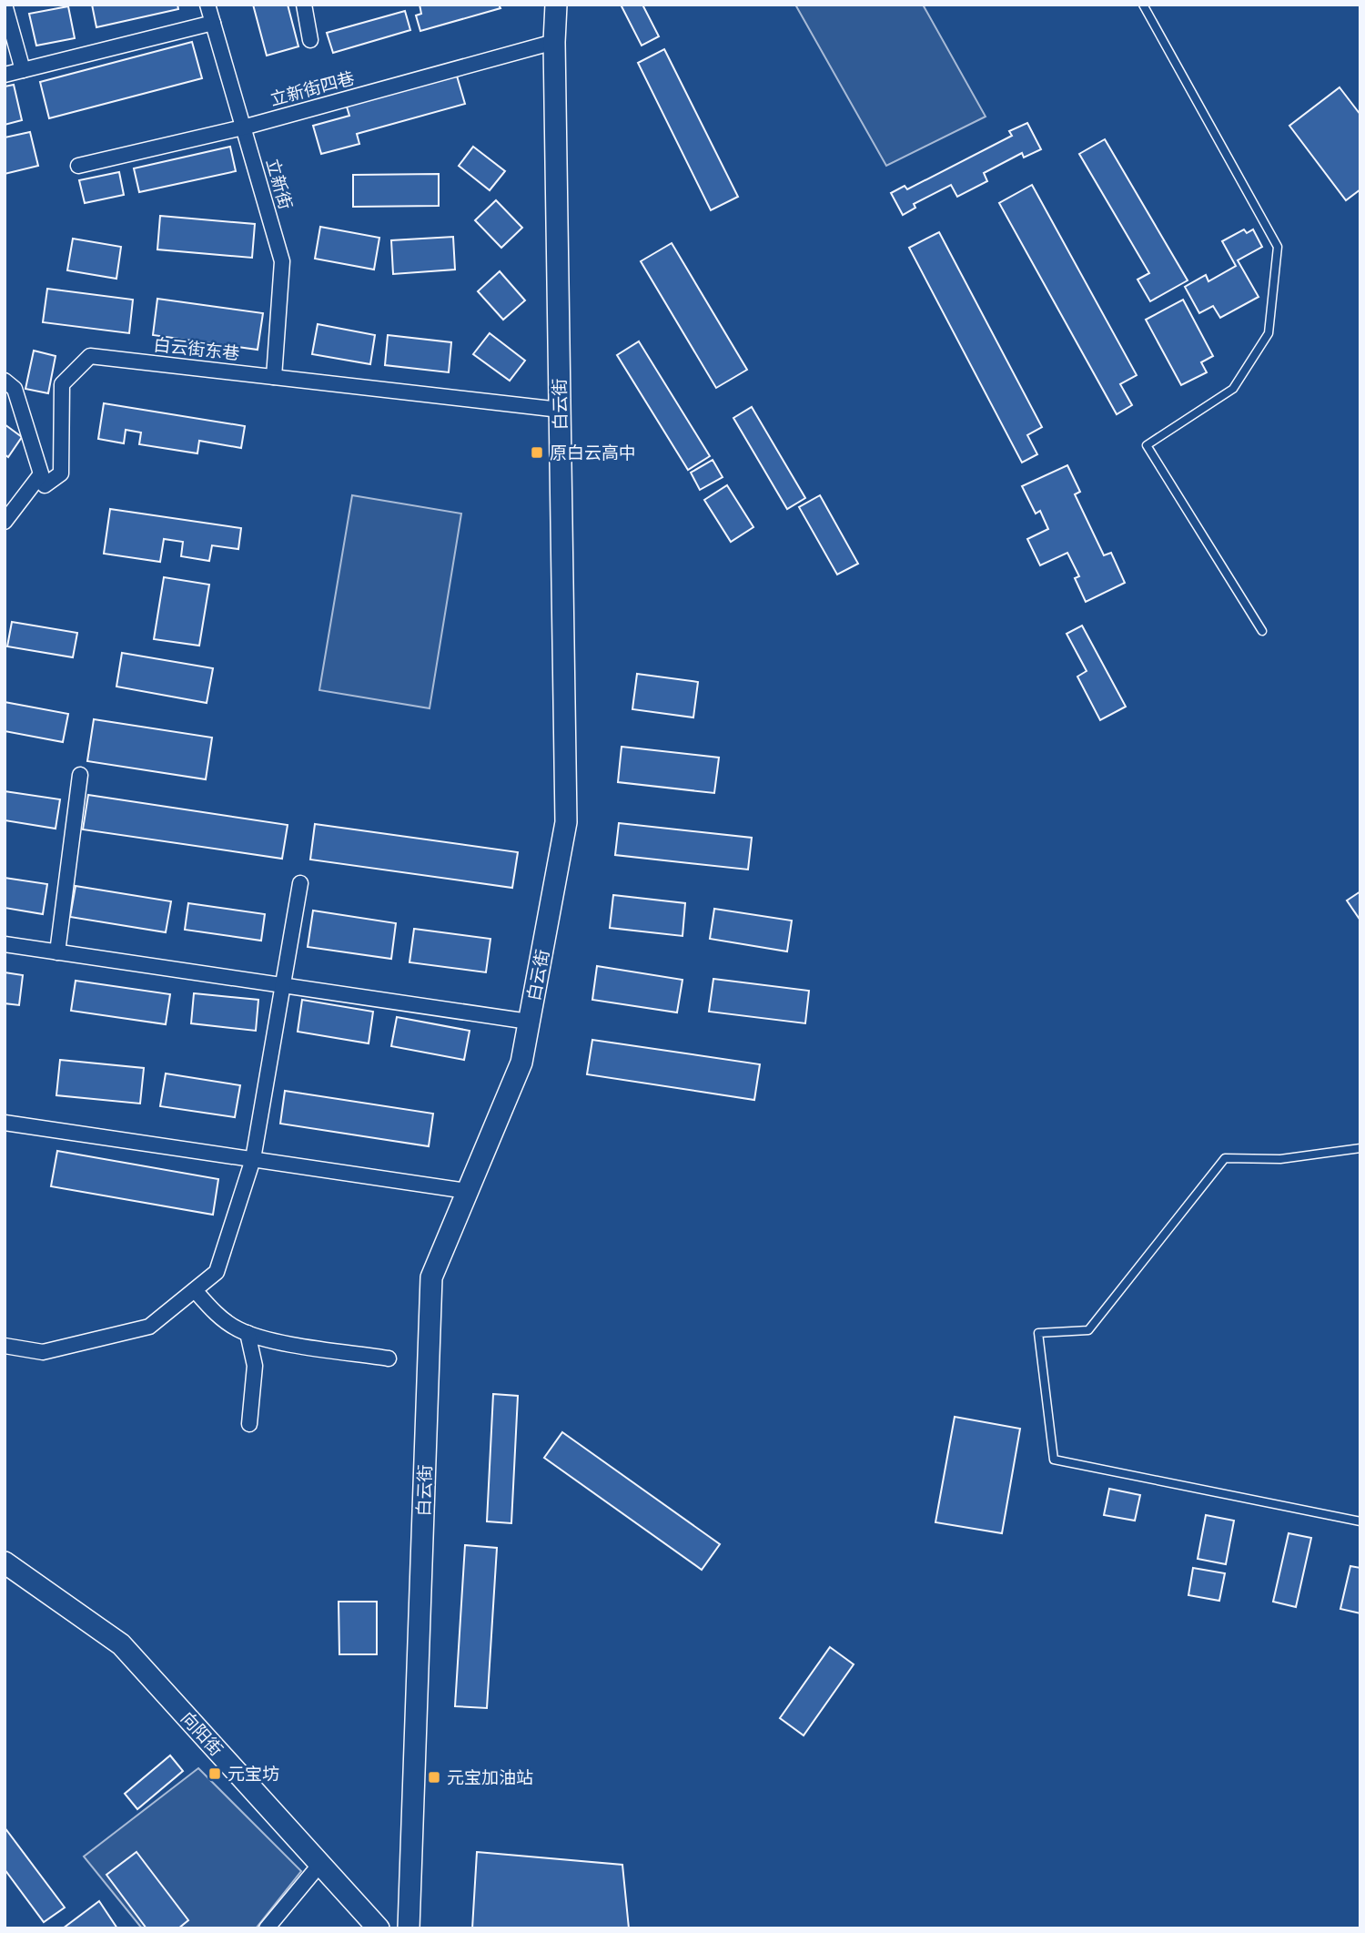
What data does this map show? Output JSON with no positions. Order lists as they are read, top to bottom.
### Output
{
  "streets": {
    "main road": ["白云街", "向阳街"],
    "street": ["立新街四巷", "立新街", "白云街东巷"]
  },
  "crossings": [
    ["立新街四巷", "立新街"],
    ["立新街四巷", "白云街"],
    ["立新街", "白云街东巷"],
    ["白云街东巷", "白云街"]
  ],
  "places": {
    "transit": ["原白云高中", "元宝坊", "元宝加油站"]
  }
}
